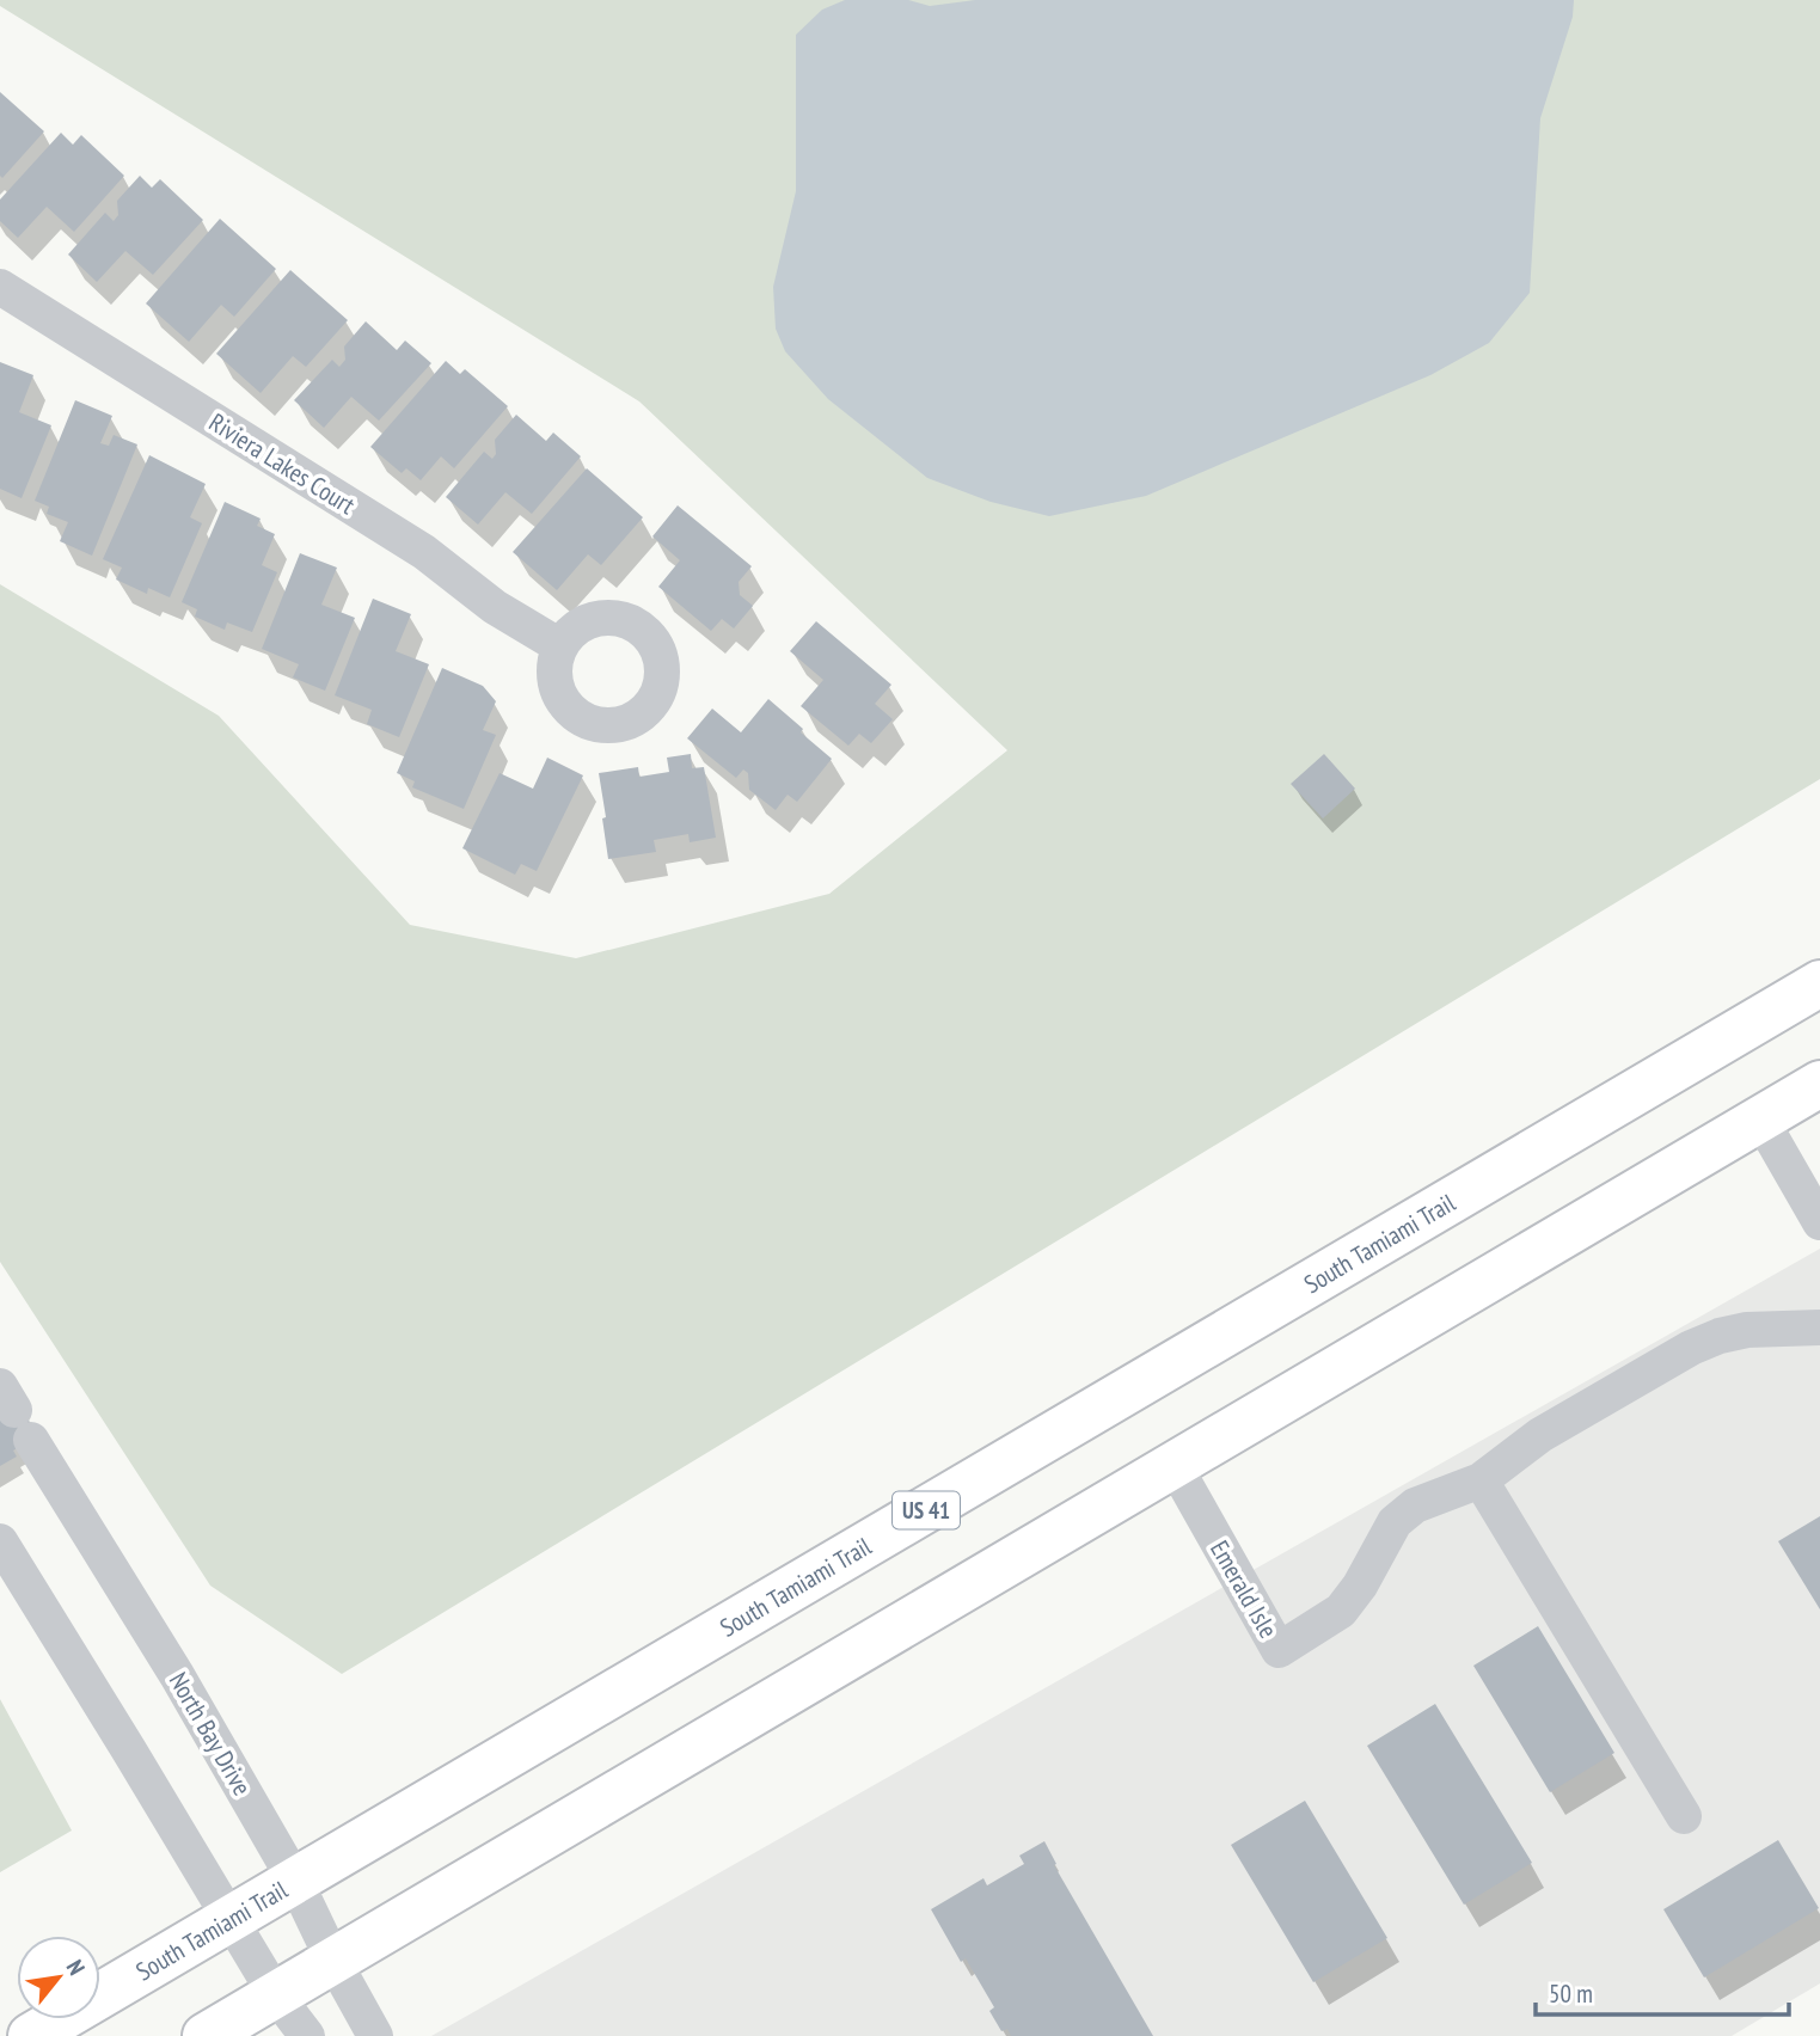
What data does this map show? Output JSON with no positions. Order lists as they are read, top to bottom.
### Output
{
  "streets": {
    "main road": ["South Tamiami Trail", "US 41"],
    "street": ["Riviera Lakes Court", "Emerald Isle", "North Bay Drive"]
  },
  "crossings": [
    ["South Tamiami Trail", "North Bay Drive"]
  ],
  "scale_bar": "50 m",
  "north": "top right"
}
